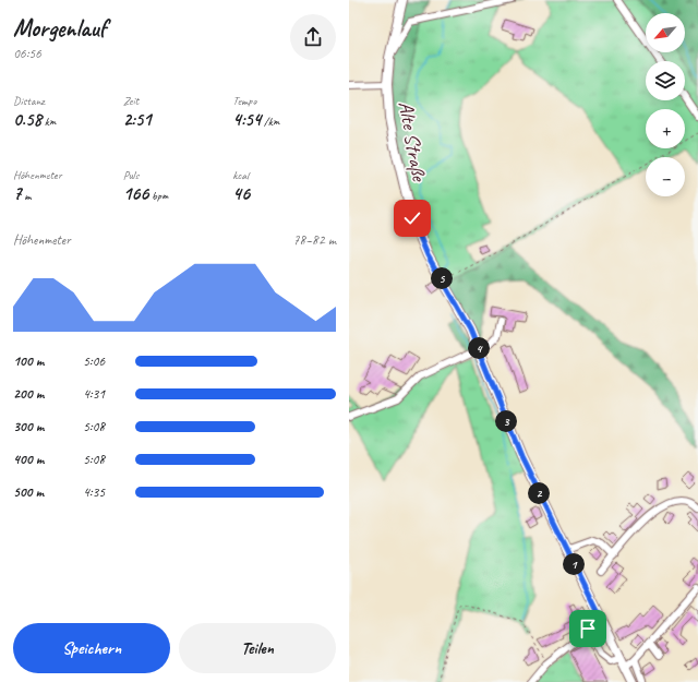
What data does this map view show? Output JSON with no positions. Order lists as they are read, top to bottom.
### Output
{
  "streets": {
    "main road": ["Alte Straße"]
  },
  "north": "bottom left",
  "page": {
    "heading": ["Morgenlauf", "06:56"],
    "map_buttons": ["+", "−"],
    "stats": [
      ["Distanz", "0.58 km"],
      ["Zeit", "2:51"],
      ["Tempo", "4:54 /km"],
      ["Höhenmeter", "7 m"],
      ["Puls", "166 bpm"],
      ["kcal", "46"]
    ],
    "chart": ["Höhenmeter", "78–82 m"],
    "pins": [
      "5",
      "4",
      "3",
      "2",
      "1"
    ],
    "list": [
      {
        "name": "100 m",
        "note": "5:06"
      },
      {
        "name": "200 m",
        "note": "4:31"
      },
      {
        "name": "300 m",
        "note": "5:08"
      },
      {
        "name": "400 m",
        "note": "5:08"
      },
      {
        "name": "500 m",
        "note": "4:35"
      }
    ],
    "buttons": ["Speichern", "Teilen"]
  }
}
